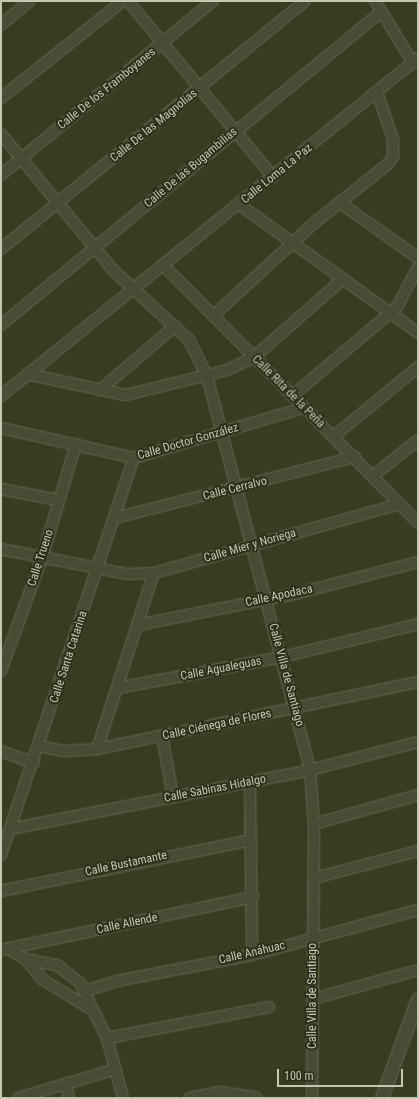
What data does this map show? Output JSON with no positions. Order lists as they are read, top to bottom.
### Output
{
  "streets": {
    "street": [
      "Calle De los Framboyanes",
      "Calle De las Magnolias",
      "Calle De las Bugambilias",
      "Calle Loma La Paz",
      "Calle Rita de la Peña",
      "Calle Doctor González",
      "Calle Cerralvo",
      "Calle Mier y Noriega",
      "Calle Trueno",
      "Calle Apodaca",
      "Calle Santa Catarina",
      "Calle Agualeguas",
      "Calle Villa de Santiago",
      "Calle Ciénega de Flores",
      "Calle Sabinas Hidalgo",
      "Calle Bustamante",
      "Calle Allende",
      "Calle Anáhuac"
    ]
  },
  "crossings": [
    ["Calle De los Framboyanes", "Calle Villa de Santiago"],
    ["Calle De las Magnolias", "Calle Villa de Santiago"],
    ["Calle De las Bugambilias", "Calle Villa de Santiago"],
    ["Calle Loma La Paz", "Calle Rita de la Peña"],
    ["Calle Loma La Paz", "Calle Villa de Santiago"],
    ["Calle Rita de la Peña", "Calle Doctor González"],
    ["Calle Rita de la Peña", "Calle Cerralvo"],
    ["Calle Rita de la Peña", "Calle Mier y Noriega"],
    ["Calle Doctor González", "Calle Trueno"],
    ["Calle Doctor González", "Calle Santa Catarina"],
    ["Calle Doctor González", "Calle Villa de Santiago"],
    ["Calle Cerralvo", "Calle Santa Catarina"],
    ["Calle Cerralvo", "Calle Villa de Santiago"],
    ["Calle Mier y Noriega", "Calle Trueno"],
    ["Calle Mier y Noriega", "Calle Santa Catarina"],
    ["Calle Mier y Noriega", "Calle Villa de Santiago"],
    ["Calle Apodaca", "Calle Villa de Santiago"],
    ["Calle Santa Catarina", "Calle Ciénega de Flores"],
    ["Calle Santa Catarina", "Calle Sabinas Hidalgo"],
    ["Calle Agualeguas", "Calle Villa de Santiago"],
    ["Calle Villa de Santiago", "Calle Ciénega de Flores"],
    ["Calle Villa de Santiago", "Calle Sabinas Hidalgo"],
    ["Calle Villa de Santiago", "Calle Anáhuac"]
  ],
  "scale_bar": "100 m"
}
